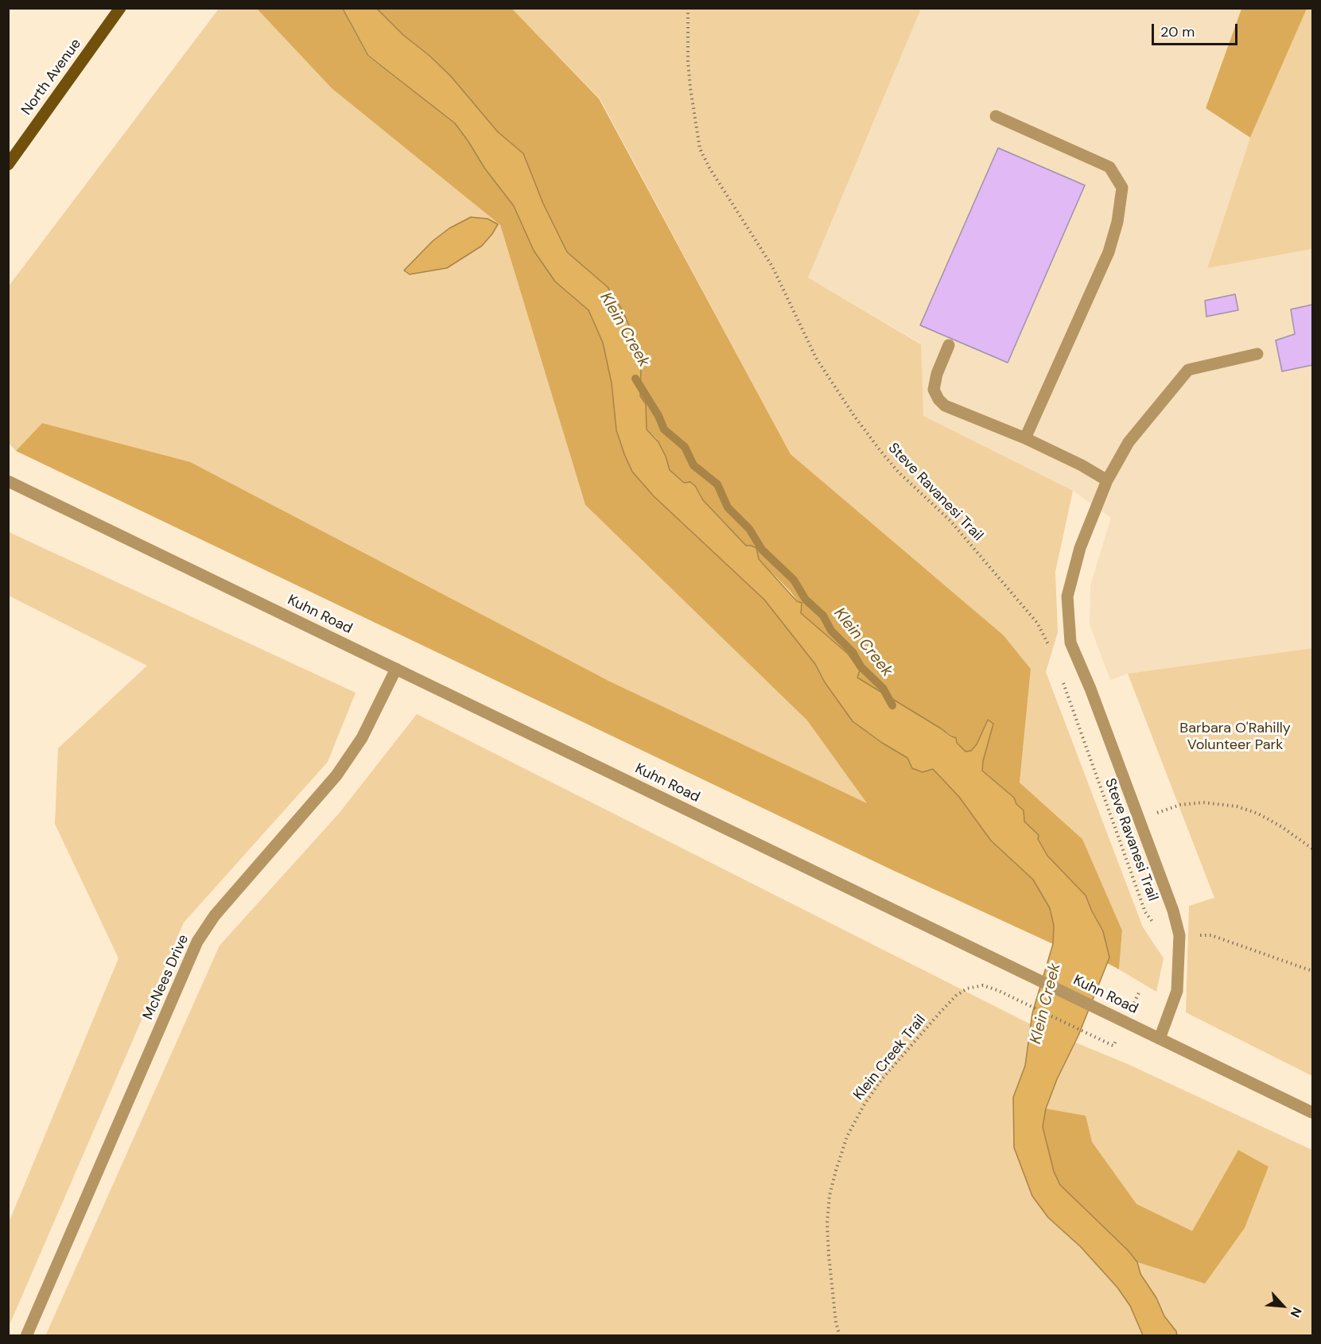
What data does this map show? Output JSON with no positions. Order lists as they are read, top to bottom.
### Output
{
  "streets": {
    "main road": ["North Avenue"],
    "street": ["Kuhn Road", "McNees Drive"],
    "path": ["Steve Ravanesi Trail", "Klein Creek Trail"]
  },
  "crossings": [
    ["Kuhn Road", "McNees Drive"]
  ],
  "water": ["Klein Creek"],
  "parks": ["Barbara O'Rahilly Volunteer Park"],
  "scale_bar": "20 m",
  "north": "bottom right"
}
